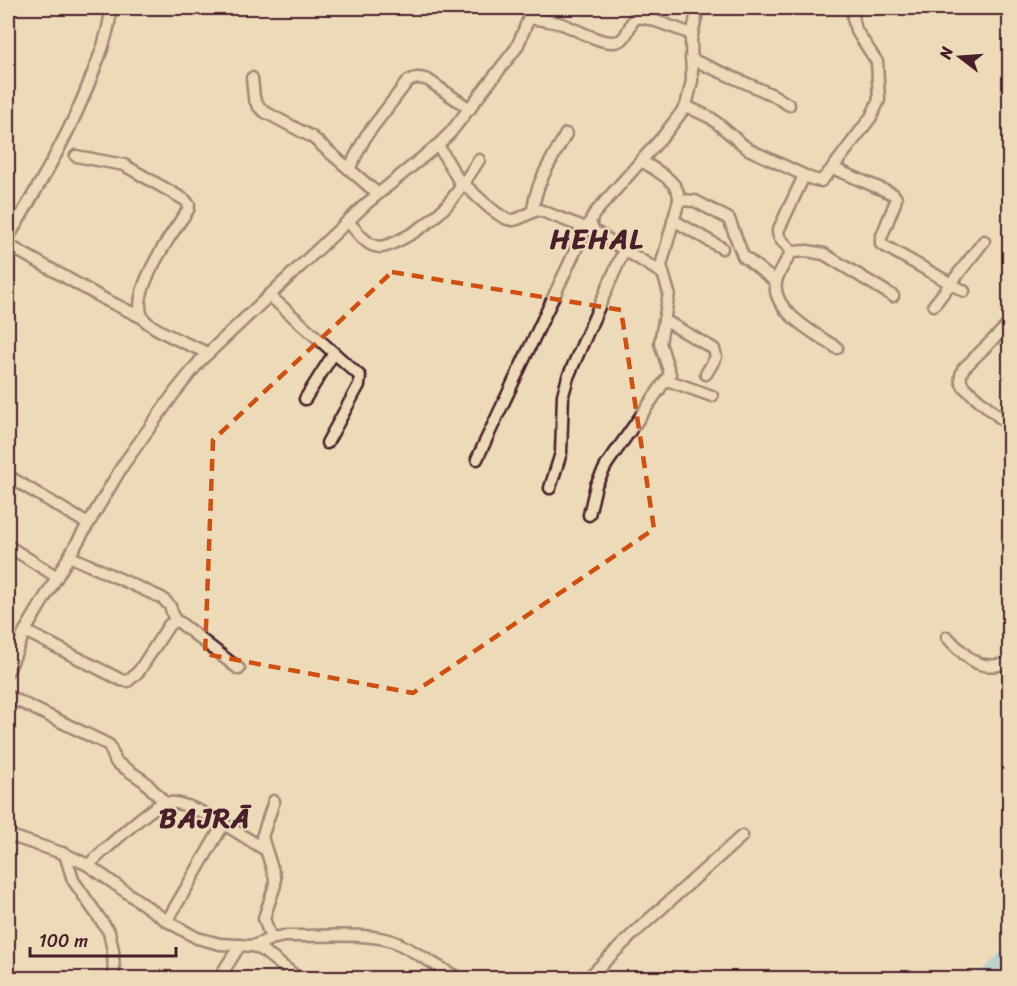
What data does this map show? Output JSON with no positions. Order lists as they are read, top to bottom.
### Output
{
  "districts": ["HEHAL", "BAJRĀ"],
  "scale_bar": "100 m",
  "north": "left"
}
